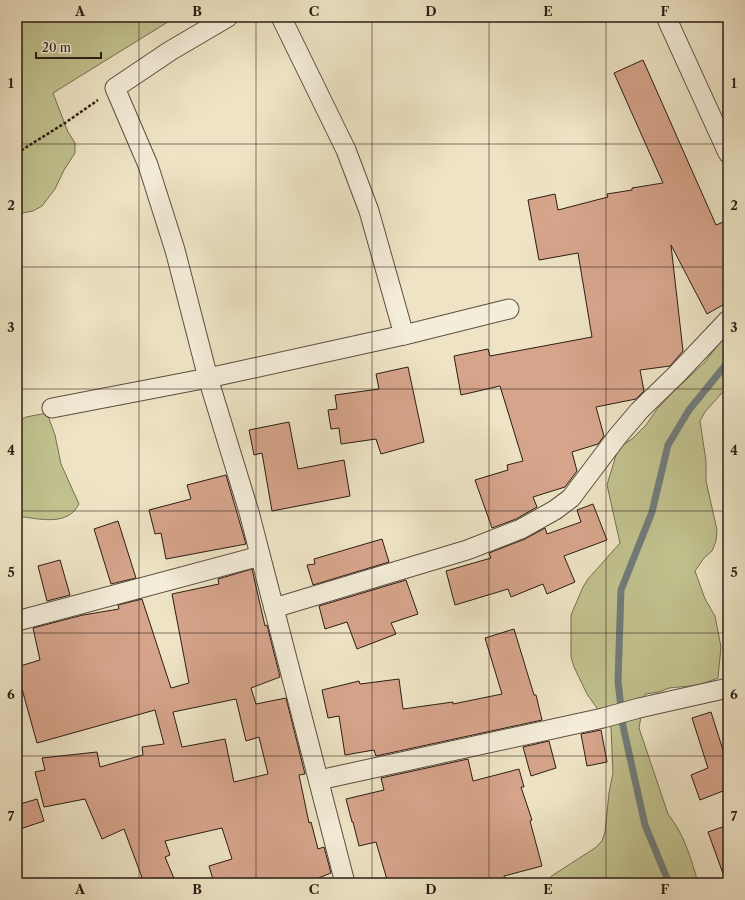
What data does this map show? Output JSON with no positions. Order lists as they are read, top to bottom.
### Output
{
  "scale_bar": "20 m",
  "grid": {
    "columns": [
      "A",
      "B",
      "C",
      "D",
      "E",
      "F"
    ],
    "rows": [
      "1",
      "2",
      "3",
      "4",
      "5",
      "6",
      "7"
    ]
  }
}
